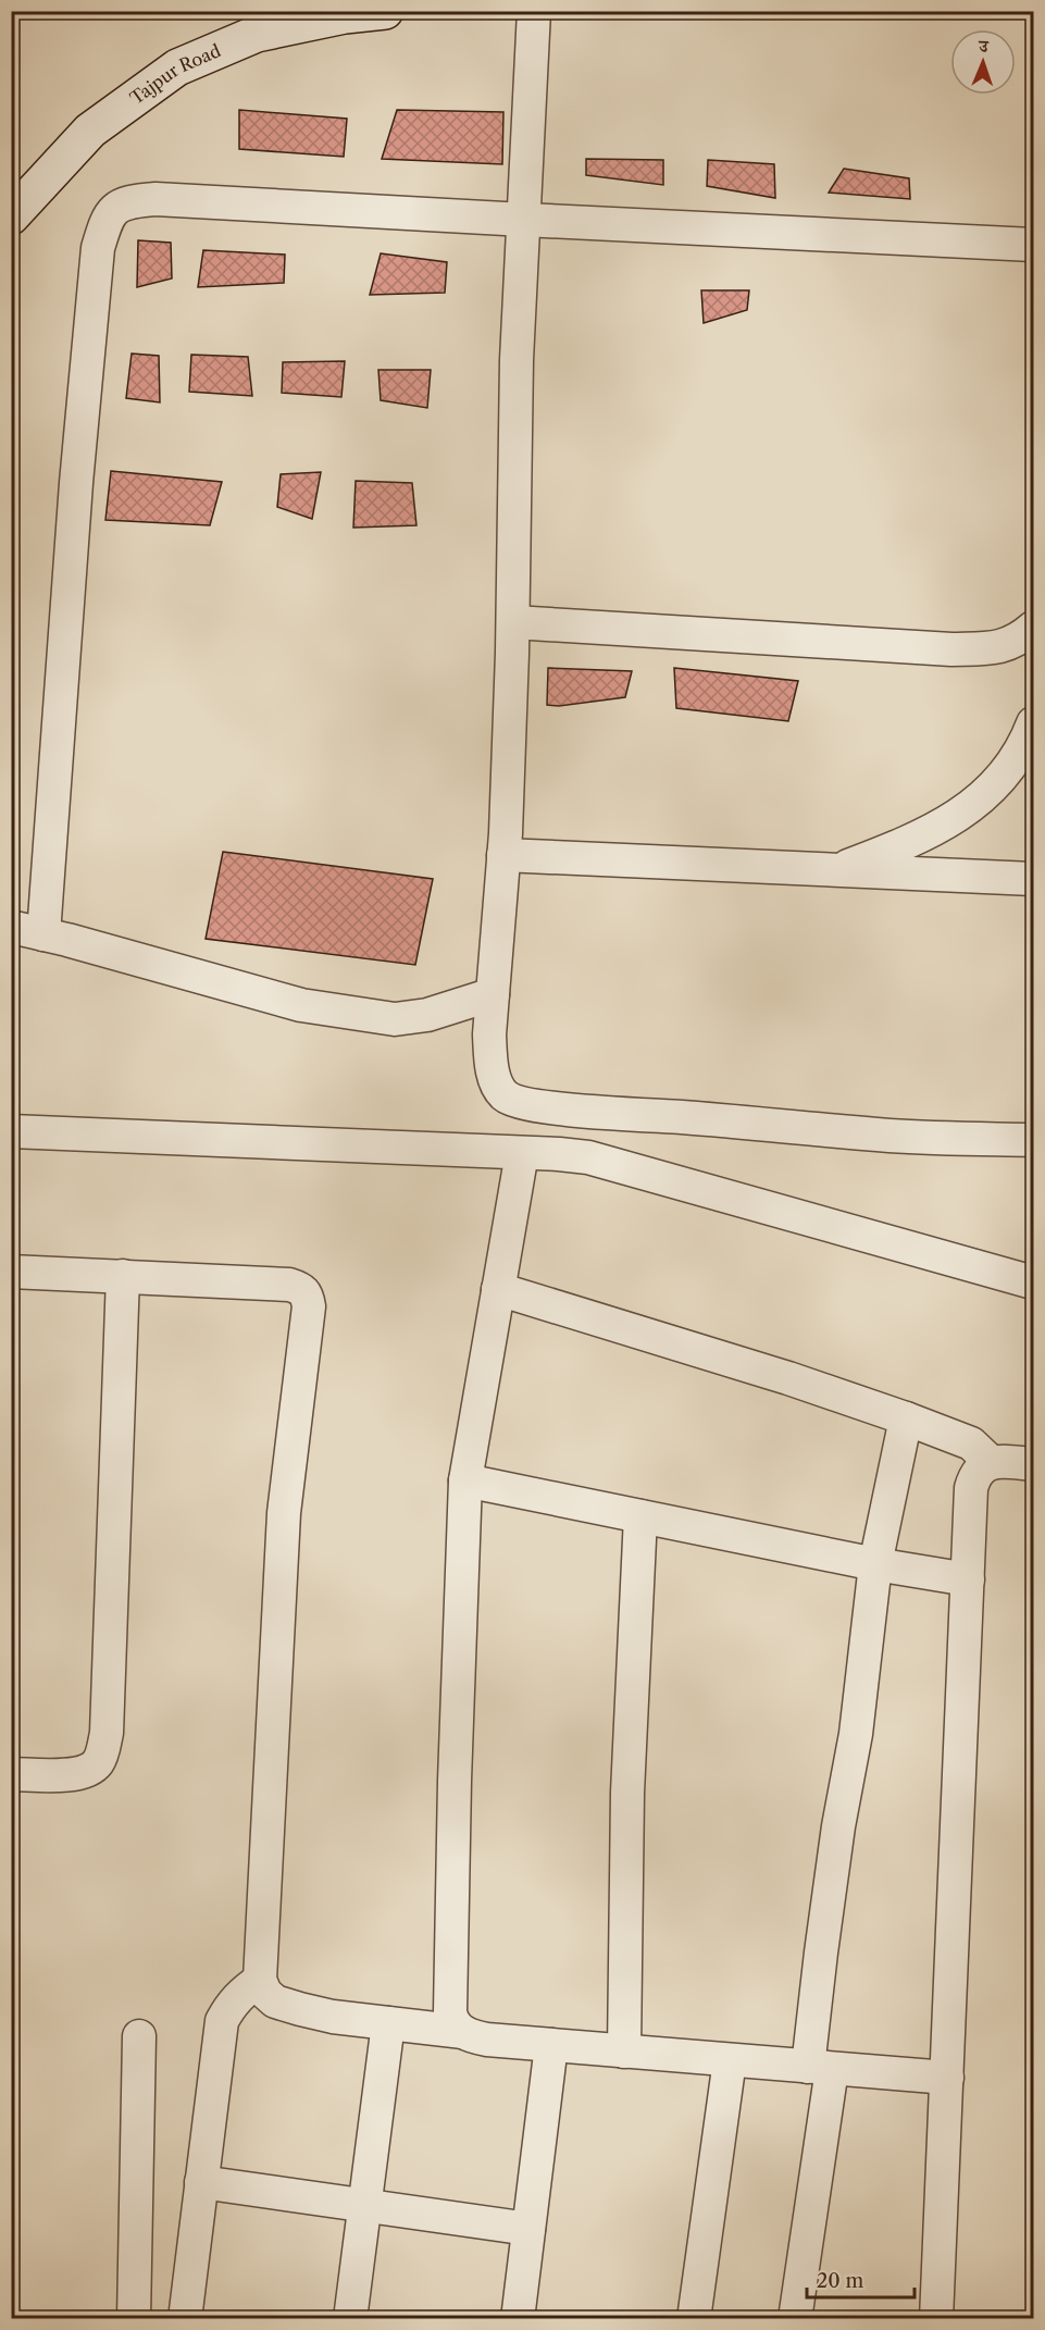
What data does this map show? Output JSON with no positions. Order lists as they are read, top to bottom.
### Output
{
  "streets": {
    "main road": ["Tajpur Road"]
  },
  "scale_bar": "20 m",
  "north": "top"
}
